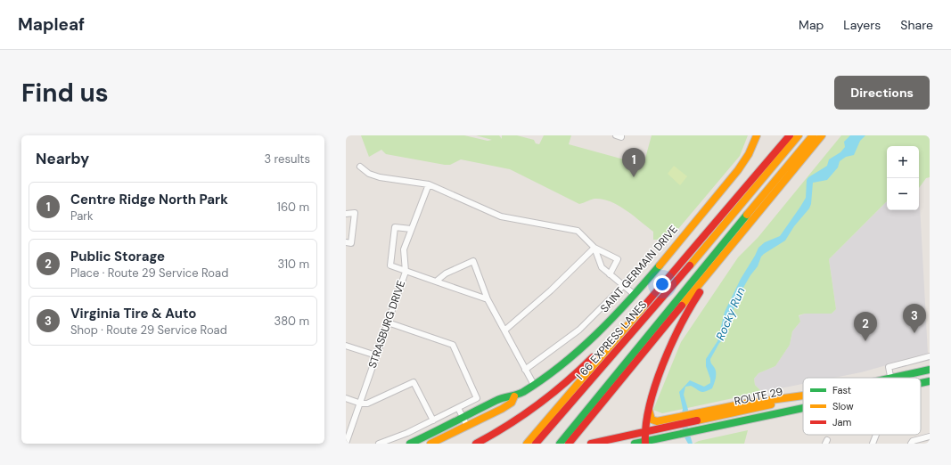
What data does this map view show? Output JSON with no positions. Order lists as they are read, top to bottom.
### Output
{
  "streets": {
    "main road": ["SAINT GERMAIN DRIVE", "I 66 EXPRESS LANES", "ROUTE 29"],
    "street": ["STRASBURG DRIVE"]
  },
  "water": ["Rocky Run"],
  "legend": ["Fast", "Slow", "Jam"],
  "page": {
    "header": "Mapleaf",
    "nav": ["Map", "Layers", "Share"],
    "buttons": "Directions",
    "title": "Find us",
    "heading": ["Nearby", "3 results"],
    "map_buttons": ["+", "−"],
    "pins": ["1", "3", "2"],
    "list": [
      {
        "mark": "1",
        "name": "Centre Ridge North Park",
        "note": "Park",
        "value": "160 m"
      },
      {
        "mark": "2",
        "name": "Public Storage",
        "note": "Place · Route 29 Service Road",
        "value": "310 m"
      },
      {
        "mark": "3",
        "name": "Virginia Tire & Auto",
        "note": "Shop · Route 29 Service Road",
        "value": "380 m"
      }
    ]
  }
}
